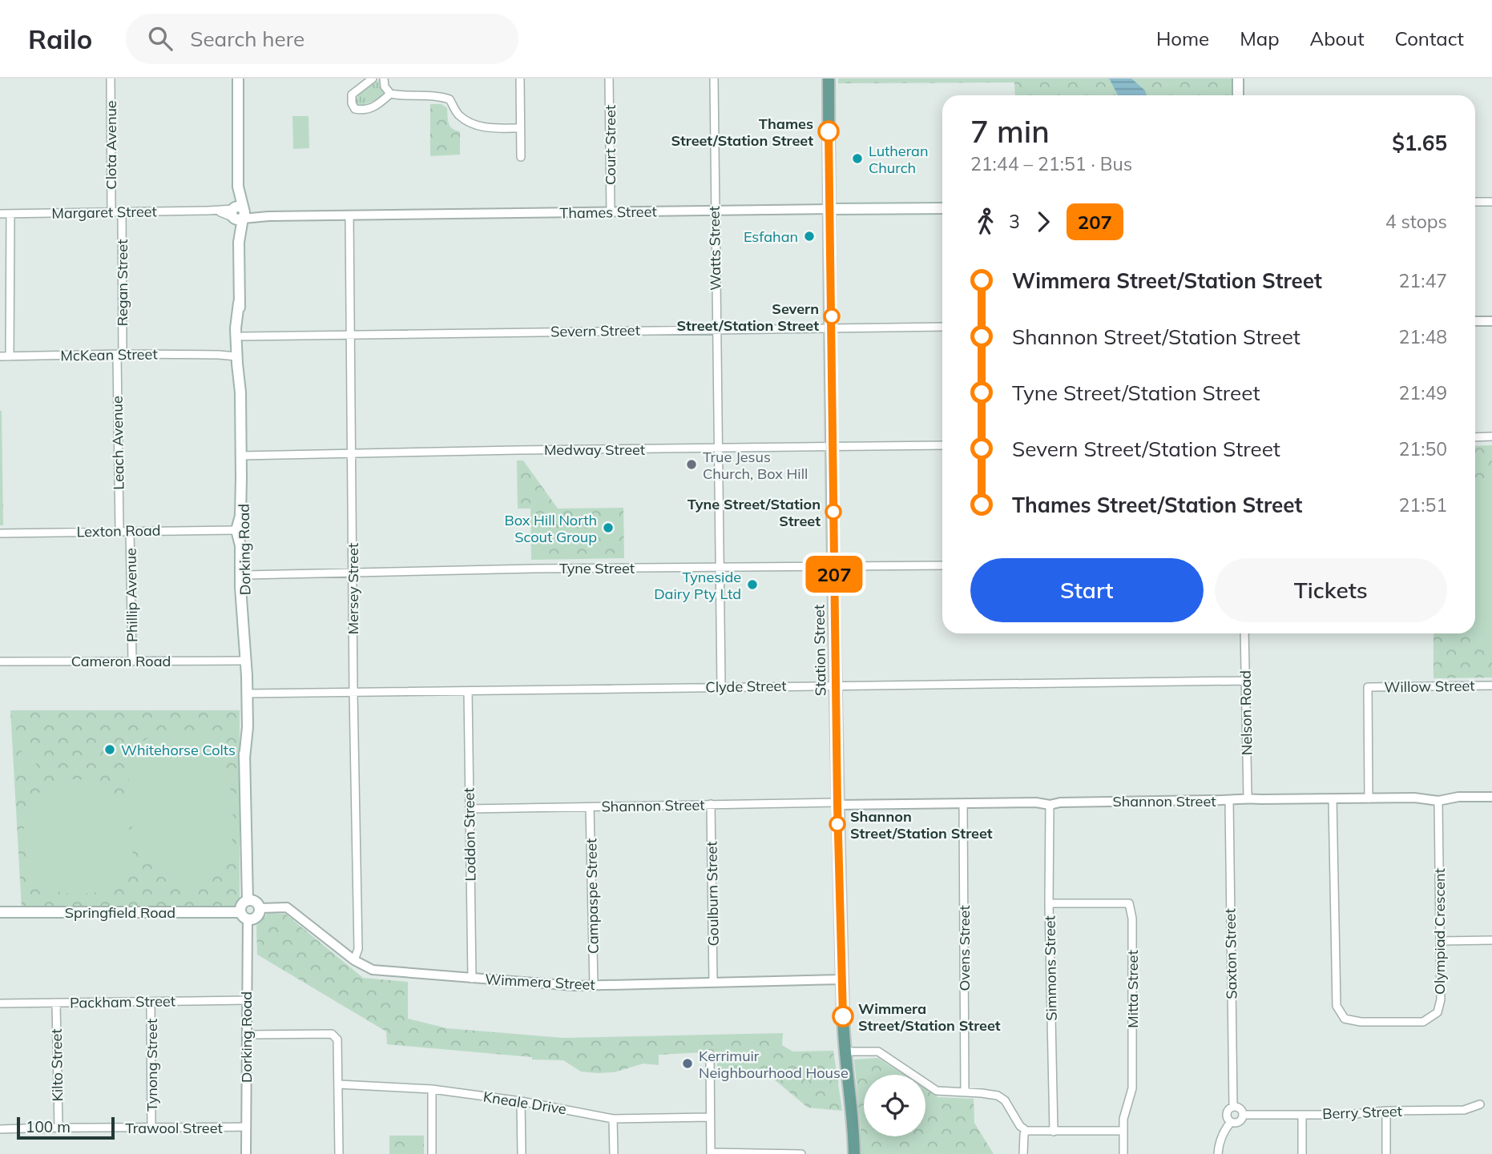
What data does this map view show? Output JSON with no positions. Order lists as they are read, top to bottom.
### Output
{
  "streets": {
    "main road": [
      "Thames Street",
      "Dorking Road",
      "Station Street",
      "Springfield Road"
    ],
    "street": [
      "Clota Avenue",
      "Court Street",
      "Margaret Street",
      "Watts Street",
      "Regan Street",
      "Severn Street",
      "McKean Street",
      "Leach Avenue",
      "Medway Street",
      "Lexton Road",
      "Tyne Street",
      "Mersey Street",
      "Phillip Avenue",
      "Cameron Road",
      "Clyde Street",
      "Willow Street",
      "Nelson Road",
      "Shannon Street",
      "Loddon Street",
      "Goulburn Street",
      "Campaspe Street",
      "Olympiad Crescent",
      "Ovens Street",
      "Saxton Street",
      "Simmons Street",
      "Wimmera Street",
      "Mitta Street",
      "Packham Street",
      "Kilto Street",
      "Tynong Street",
      "Kneale Drive",
      "Berry Street",
      "Trawool Street"
    ]
  },
  "crossings": [
    ["Clota Avenue", "Margaret Street"],
    ["Court Street", "Thames Street"],
    ["Margaret Street", "Thames Street"],
    ["Margaret Street", "Regan Street"],
    ["Margaret Street", "Dorking Road"],
    ["Thames Street", "Watts Street"],
    ["Thames Street", "Dorking Road"],
    ["Thames Street", "Mersey Street"],
    ["Thames Street", "Station Street"],
    ["Watts Street", "Severn Street"],
    ["Watts Street", "Medway Street"],
    ["Watts Street", "Tyne Street"],
    ["Watts Street", "Clyde Street"],
    ["Regan Street", "McKean Street"],
    ["Regan Street", "Leach Avenue"],
    ["Severn Street", "Dorking Road"],
    ["Severn Street", "Mersey Street"],
    ["Severn Street", "Station Street"],
    ["McKean Street", "Leach Avenue"],
    ["McKean Street", "Dorking Road"],
    ["Leach Avenue", "Lexton Road"],
    ["Medway Street", "Dorking Road"],
    ["Medway Street", "Mersey Street"],
    ["Medway Street", "Station Street"],
    ["Lexton Road", "Dorking Road"],
    ["Lexton Road", "Phillip Avenue"],
    ["Dorking Road", "Tyne Street"],
    ["Dorking Road", "Cameron Road"],
    ["Dorking Road", "Clyde Street"],
    ["Dorking Road", "Springfield Road"],
    ["Dorking Road", "Wimmera Street"],
    ["Dorking Road", "Packham Street"],
    ["Dorking Road", "Trawool Street"],
    ["Tyne Street", "Mersey Street"],
    ["Tyne Street", "Station Street"],
    ["Mersey Street", "Clyde Street"],
    ["Mersey Street", "Wimmera Street"],
    ["Phillip Avenue", "Cameron Road"],
    ["Station Street", "Clyde Street"],
    ["Station Street", "Shannon Street"],
    ["Station Street", "Wimmera Street"],
    ["Clyde Street", "Nelson Road"],
    ["Clyde Street", "Loddon Street"],
    ["Willow Street", "Shannon Street"],
    ["Nelson Road", "Shannon Street"],
    ["Shannon Street", "Loddon Street"],
    ["Shannon Street", "Goulburn Street"],
    ["Shannon Street", "Campaspe Street"],
    ["Shannon Street", "Olympiad Crescent"],
    ["Shannon Street", "Ovens Street"],
    ["Shannon Street", "Saxton Street"],
    ["Shannon Street", "Simmons Street"],
    ["Loddon Street", "Wimmera Street"],
    ["Goulburn Street", "Wimmera Street"],
    ["Campaspe Street", "Wimmera Street"],
    ["Springfield Road", "Wimmera Street"],
    ["Saxton Street", "Berry Street"],
    ["Simmons Street", "Mitta Street"],
    ["Packham Street", "Kilto Street"],
    ["Packham Street", "Tynong Street"],
    ["Kilto Street", "Trawool Street"],
    ["Tynong Street", "Trawool Street"]
  ],
  "places": [
    "Thames Street/Station Street",
    "Lutheran Church",
    "Esfahan",
    "Severn Street/Station Street",
    "True Jesus Church, Box Hill",
    "Tyne Street/Station Street",
    "Box Hill North Scout Group",
    "Tyneside Dairy Pty Ltd",
    "Whitehorse Colts",
    "Shannon Street/Station Street",
    "Wimmera Street/Station Street",
    "Kerrimuir Neighbourhood House"
  ],
  "lines": ["bus line 207"],
  "scale_bar": "100 m",
  "page": {
    "header": "Railo",
    "search": "Search here",
    "nav": [
      "Home",
      "Map",
      "About",
      "Contact"
    ],
    "on_map": "207",
    "heading": ["7 min", "21:44 – 21:51 · Bus", "$1.65"],
    "legs": ["3", "207", "4 stops"],
    "list": [
      {
        "name": "Wimmera Street/Station Street",
        "value": "21:47"
      },
      {
        "name": "Shannon Street/Station Street",
        "value": "21:48"
      },
      {
        "name": "Tyne Street/Station Street",
        "value": "21:49"
      },
      {
        "name": "Severn Street/Station Street",
        "value": "21:50"
      },
      {
        "name": "Thames Street/Station Street",
        "value": "21:51"
      }
    ],
    "buttons": ["Start", "Tickets"],
    "scale": "100 m"
  }
}
